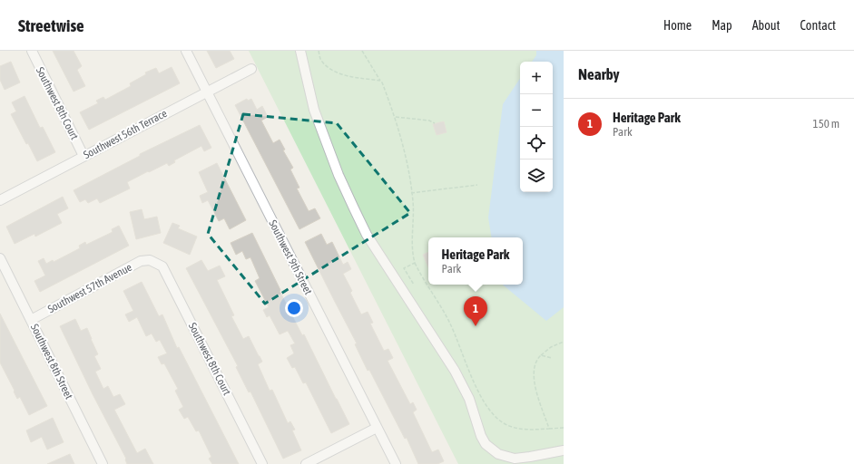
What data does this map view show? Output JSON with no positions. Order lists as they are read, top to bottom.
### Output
{
  "streets": {
    "street": [
      "Southwest 8th Court",
      "Southwest 56th Terrace",
      "Southwest 9th Street",
      "Southwest 57th Avenue",
      "Southwest 8th Street"
    ]
  },
  "crossings": [
    ["Southwest 8th Court", "Southwest 56th Terrace"],
    ["Southwest 8th Court", "Southwest 57th Avenue"],
    ["Southwest 56th Terrace", "Southwest 9th Street"],
    ["Southwest 57th Avenue", "Southwest 8th Street"]
  ],
  "page": {
    "header": "Streetwise",
    "nav": [
      "Home",
      "Map",
      "About",
      "Contact"
    ],
    "heading": "Nearby",
    "map_buttons": ["+", "−"],
    "list": [
      {
        "mark": "1",
        "name": "Heritage Park",
        "note": "Park",
        "value": "150 m"
      }
    ],
    "popup": ["Heritage Park", "Park"],
    "pins": "1"
  }
}
